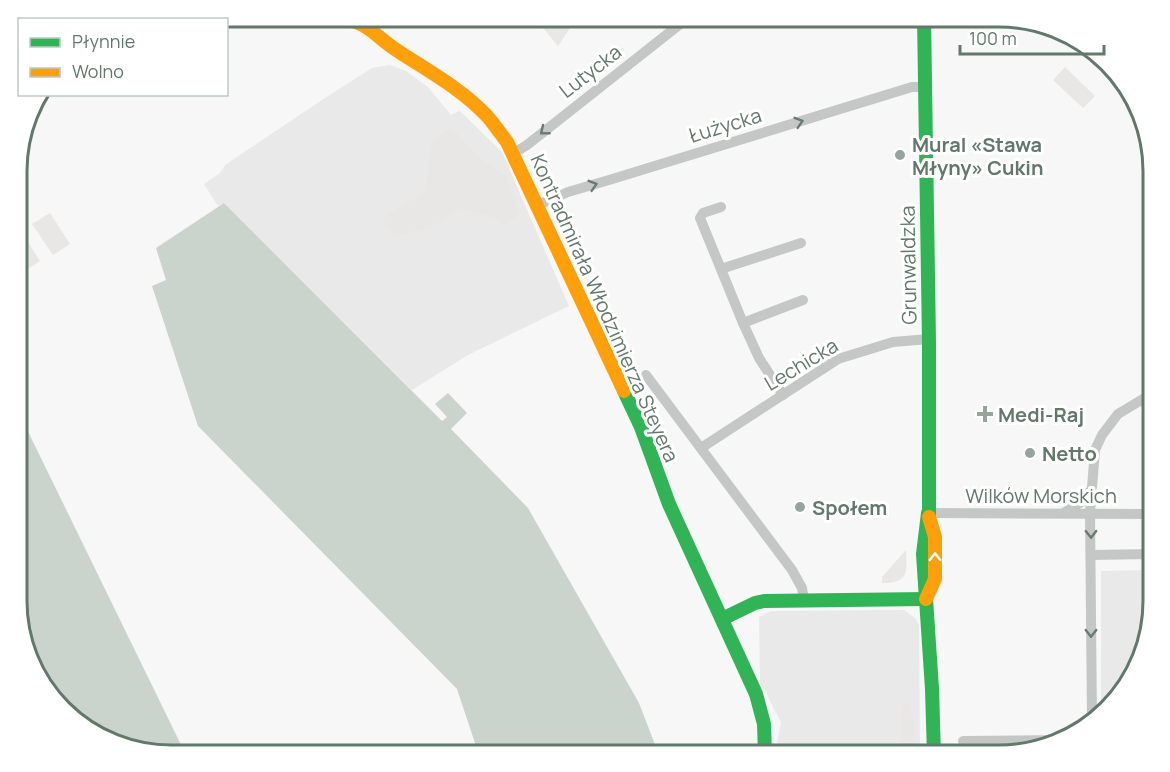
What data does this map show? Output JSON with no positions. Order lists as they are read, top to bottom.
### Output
{
  "streets": {
    "street": [
      "Lutycka",
      "Łużycka",
      "Grunwaldzka",
      "Kontradmirała Włodzimierza Steyera",
      "Lechicka",
      "Wilków Morskich"
    ]
  },
  "crossings": [
    ["Lutycka", "Kontradmirała Włodzimierza Steyera"],
    ["Łużycka", "Grunwaldzka"],
    ["Łużycka", "Kontradmirała Włodzimierza Steyera"],
    ["Grunwaldzka", "Lechicka"],
    ["Grunwaldzka", "Wilków Morskich"],
    ["Kontradmirała Włodzimierza Steyera", "Lechicka"]
  ],
  "one_way": ["Lutycka", "Łużycka"],
  "places": {
    "other": ["Mural «Stawa Młyny» Cukin", "Netto", "Społem"],
    "health": ["Medi-Raj"]
  },
  "legend": ["Płynnie", "Wolno"],
  "scale_bar": "100 m"
}
